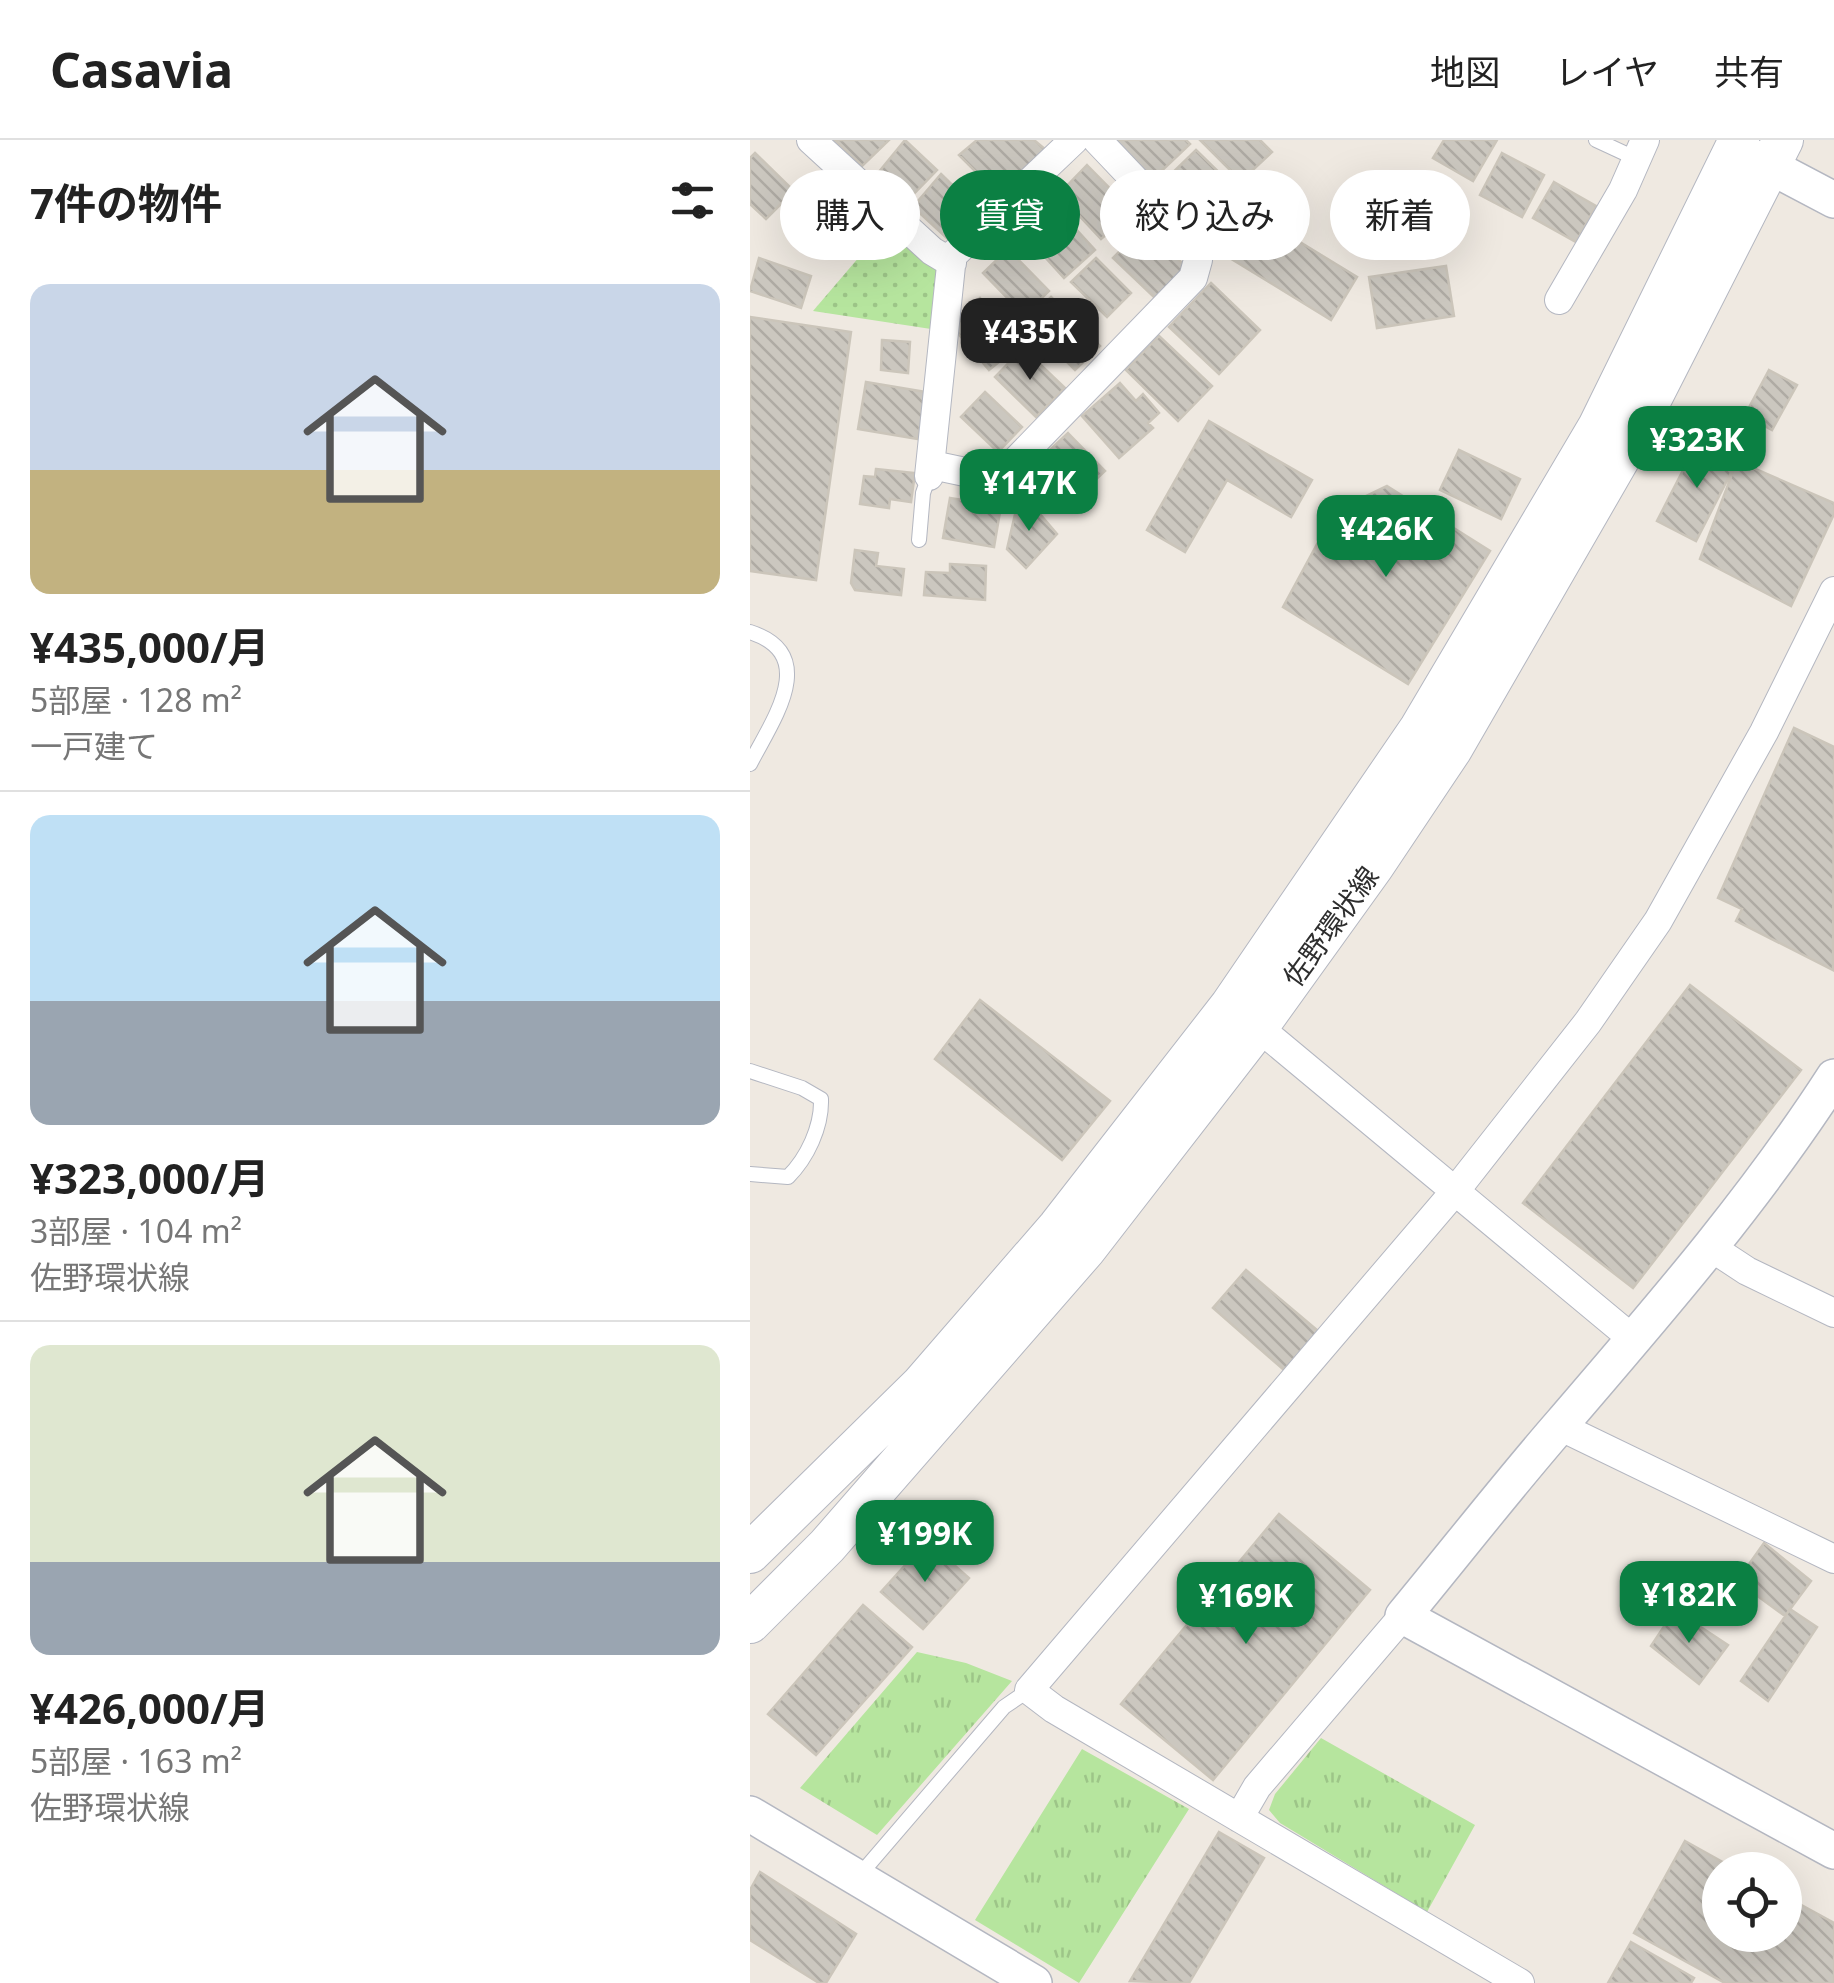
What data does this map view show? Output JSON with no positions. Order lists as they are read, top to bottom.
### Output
{
  "streets": {
    "main road": ["佐野環状線"]
  },
  "page": {
    "header": "Casavia",
    "nav": ["地図", "レイヤ", "共有"],
    "heading": "7件の物件",
    "chip": [
      "購入",
      "賃貸",
      "絞り込み",
      "新着"
    ],
    "list": [
      {
        "name": "¥435,000/月",
        "note": "5部屋 · 128 m² · 一戸建て"
      },
      {
        "name": "¥323,000/月",
        "note": "3部屋 · 104 m² · 佐野環状線"
      },
      {
        "name": "¥426,000/月",
        "note": "5部屋 · 163 m² · 佐野環状線"
      }
    ],
    "price": [
      "¥435K",
      "¥323K",
      "¥147K",
      "¥426K",
      "¥199K",
      "¥182K",
      "¥169K"
    ]
  }
}
